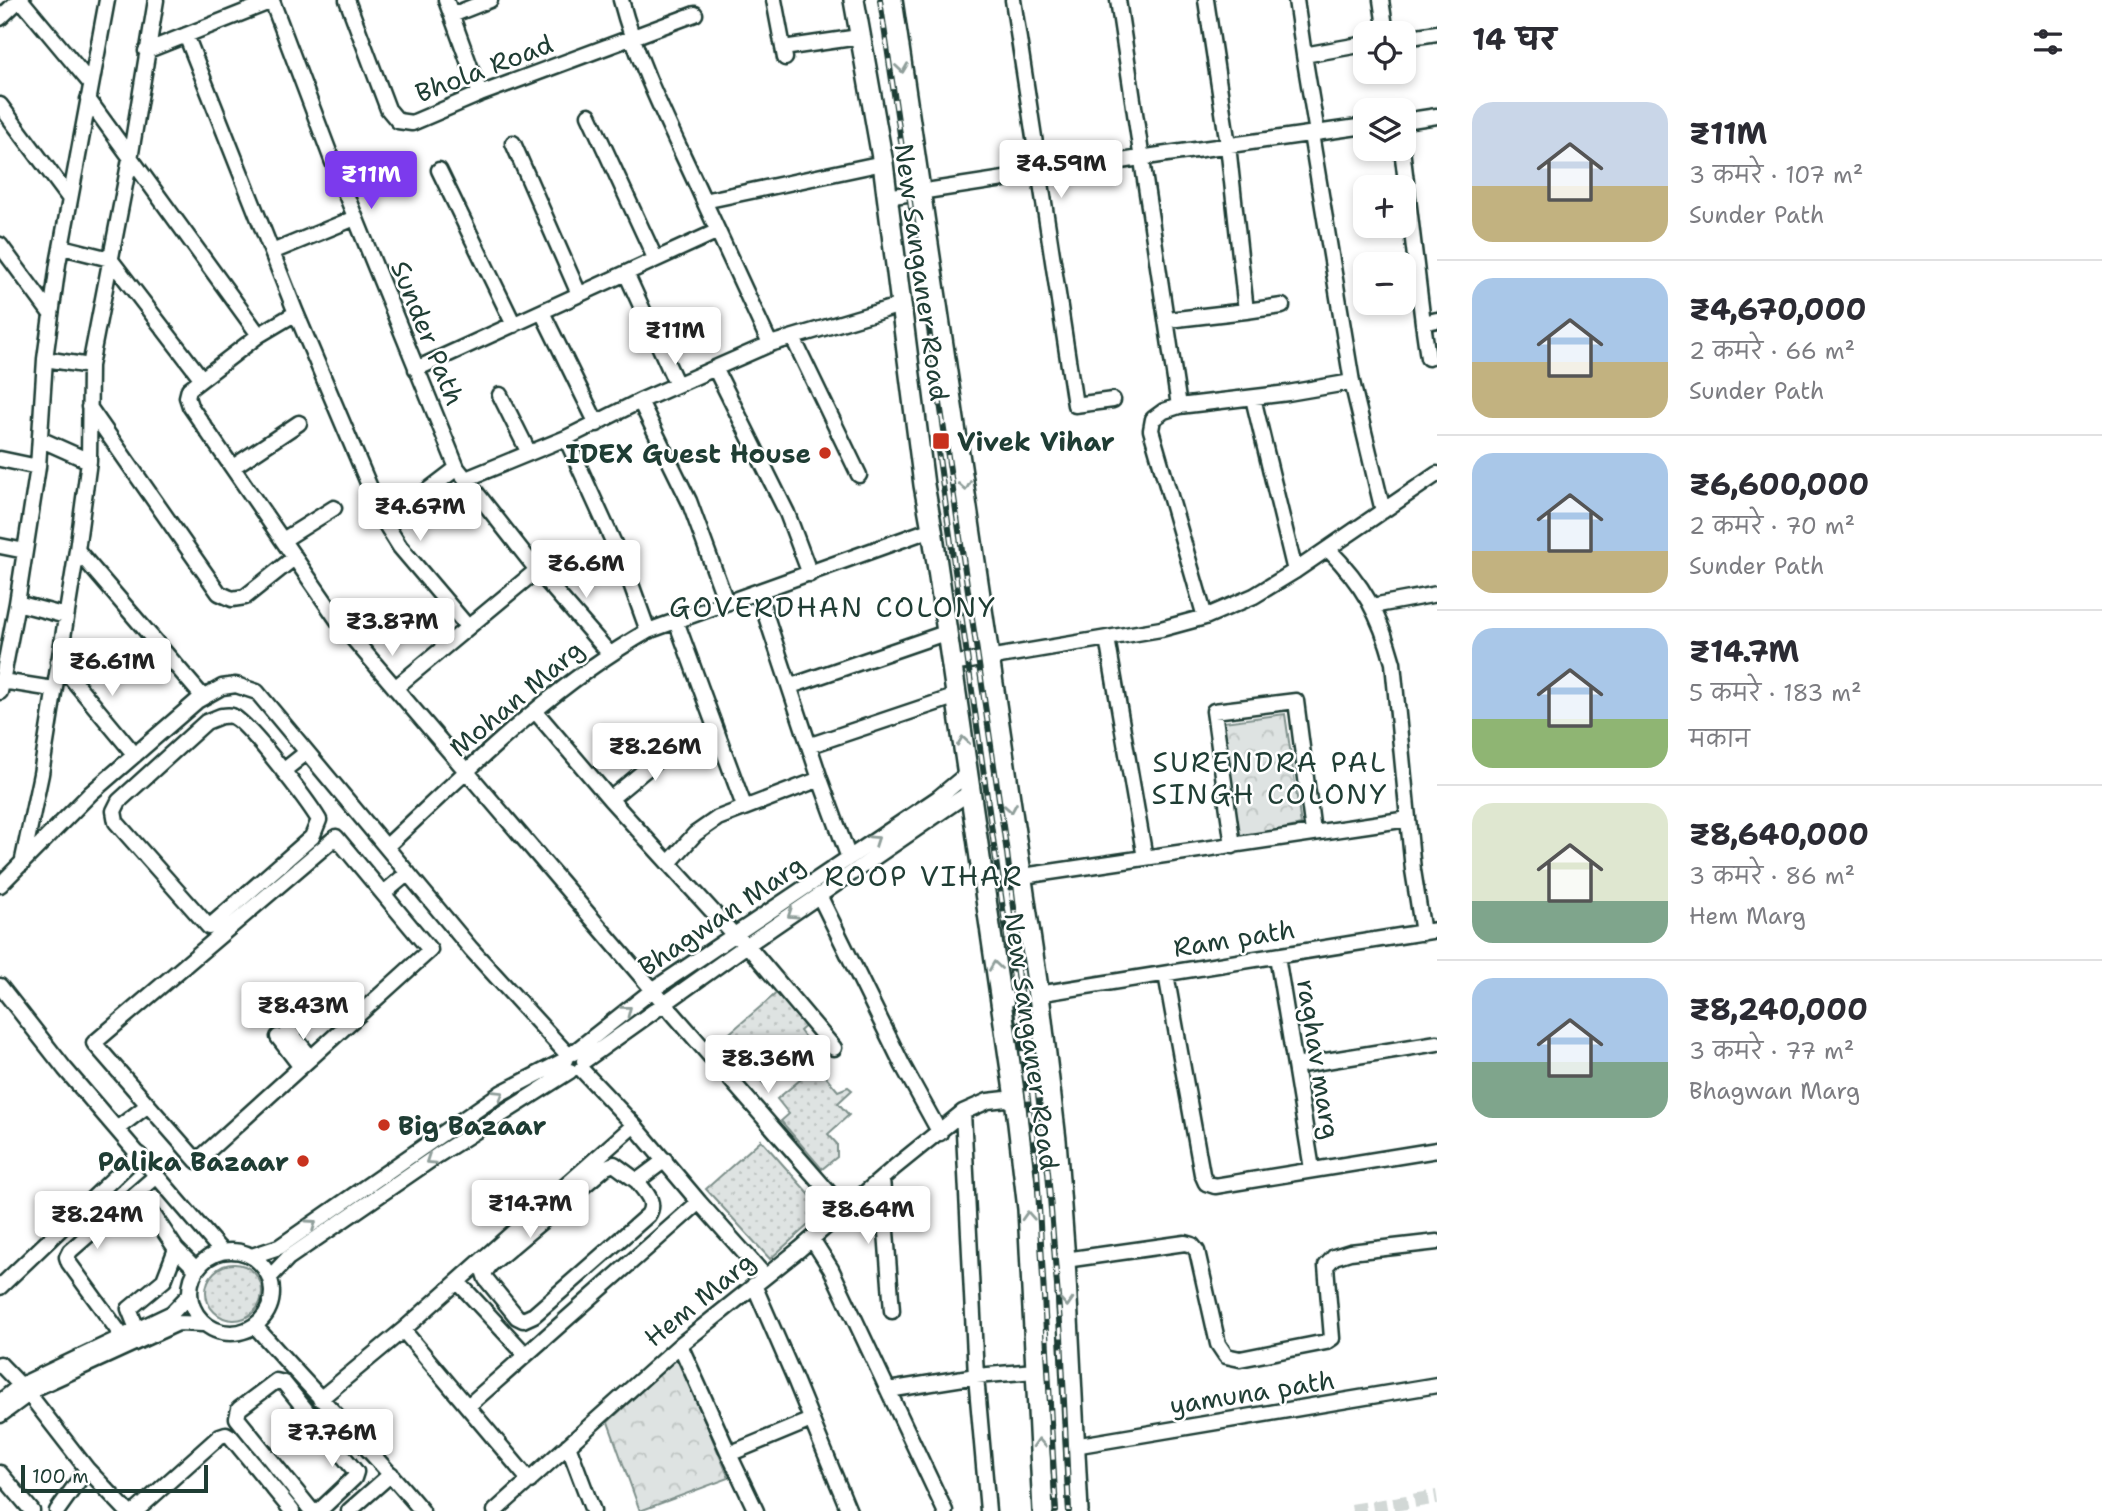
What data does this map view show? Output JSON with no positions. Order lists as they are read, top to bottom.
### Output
{
  "streets": {
    "main road": ["New Sanganer Road"],
    "street": [
      "Bhola Road",
      "Sunder Path",
      "Mohan Marg",
      "Bhagwan Marg",
      "Ram path",
      "raghav marg",
      "Hem Marg",
      "yamuna path"
    ]
  },
  "crossings": [
    ["New Sanganer Road", "Mohan Marg"],
    ["New Sanganer Road", "Bhagwan Marg"],
    ["New Sanganer Road", "Ram path"],
    ["New Sanganer Road", "Hem Marg"],
    ["New Sanganer Road", "yamuna path"],
    ["Sunder Path", "Mohan Marg"],
    ["Ram path", "raghav marg"]
  ],
  "districts": ["GOVERDHAN COLONY", "SURENDRA PAL SINGH COLONY", "ROOP VIHAR"],
  "places": {
    "transit": ["Vivek Vihar"],
    "other": ["IDEX Guest House", "Big Bazaar", "Palika Bazaar"]
  },
  "scale_bar": "100 m",
  "page": {
    "heading": "14 घर",
    "map_buttons": ["+", "−"],
    "list": [
      {
        "name": "₹11M",
        "note": "3 कमरे · 107 m² · Sunder Path"
      },
      {
        "name": "₹4,670,000",
        "note": "2 कमरे · 66 m² · Sunder Path"
      },
      {
        "name": "₹6,600,000",
        "note": "2 कमरे · 70 m² · Sunder Path"
      },
      {
        "name": "₹14.7M",
        "note": "5 कमरे · 183 m² · मकान"
      },
      {
        "name": "₹8,640,000",
        "note": "3 कमरे · 86 m² · Hem Marg"
      },
      {
        "name": "₹8,240,000",
        "note": "3 कमरे · 77 m² · Bhagwan Marg"
      }
    ],
    "price": [
      "₹4.59M",
      "₹11M",
      "₹11M",
      "₹4.67M",
      "₹6.6M",
      "₹3.87M",
      "₹6.61M",
      "₹8.26M",
      "₹8.43M",
      "₹8.36M",
      "₹14.7M",
      "₹8.64M",
      "₹8.24M",
      "₹7.76M"
    ],
    "scale": "100 m"
  }
}
